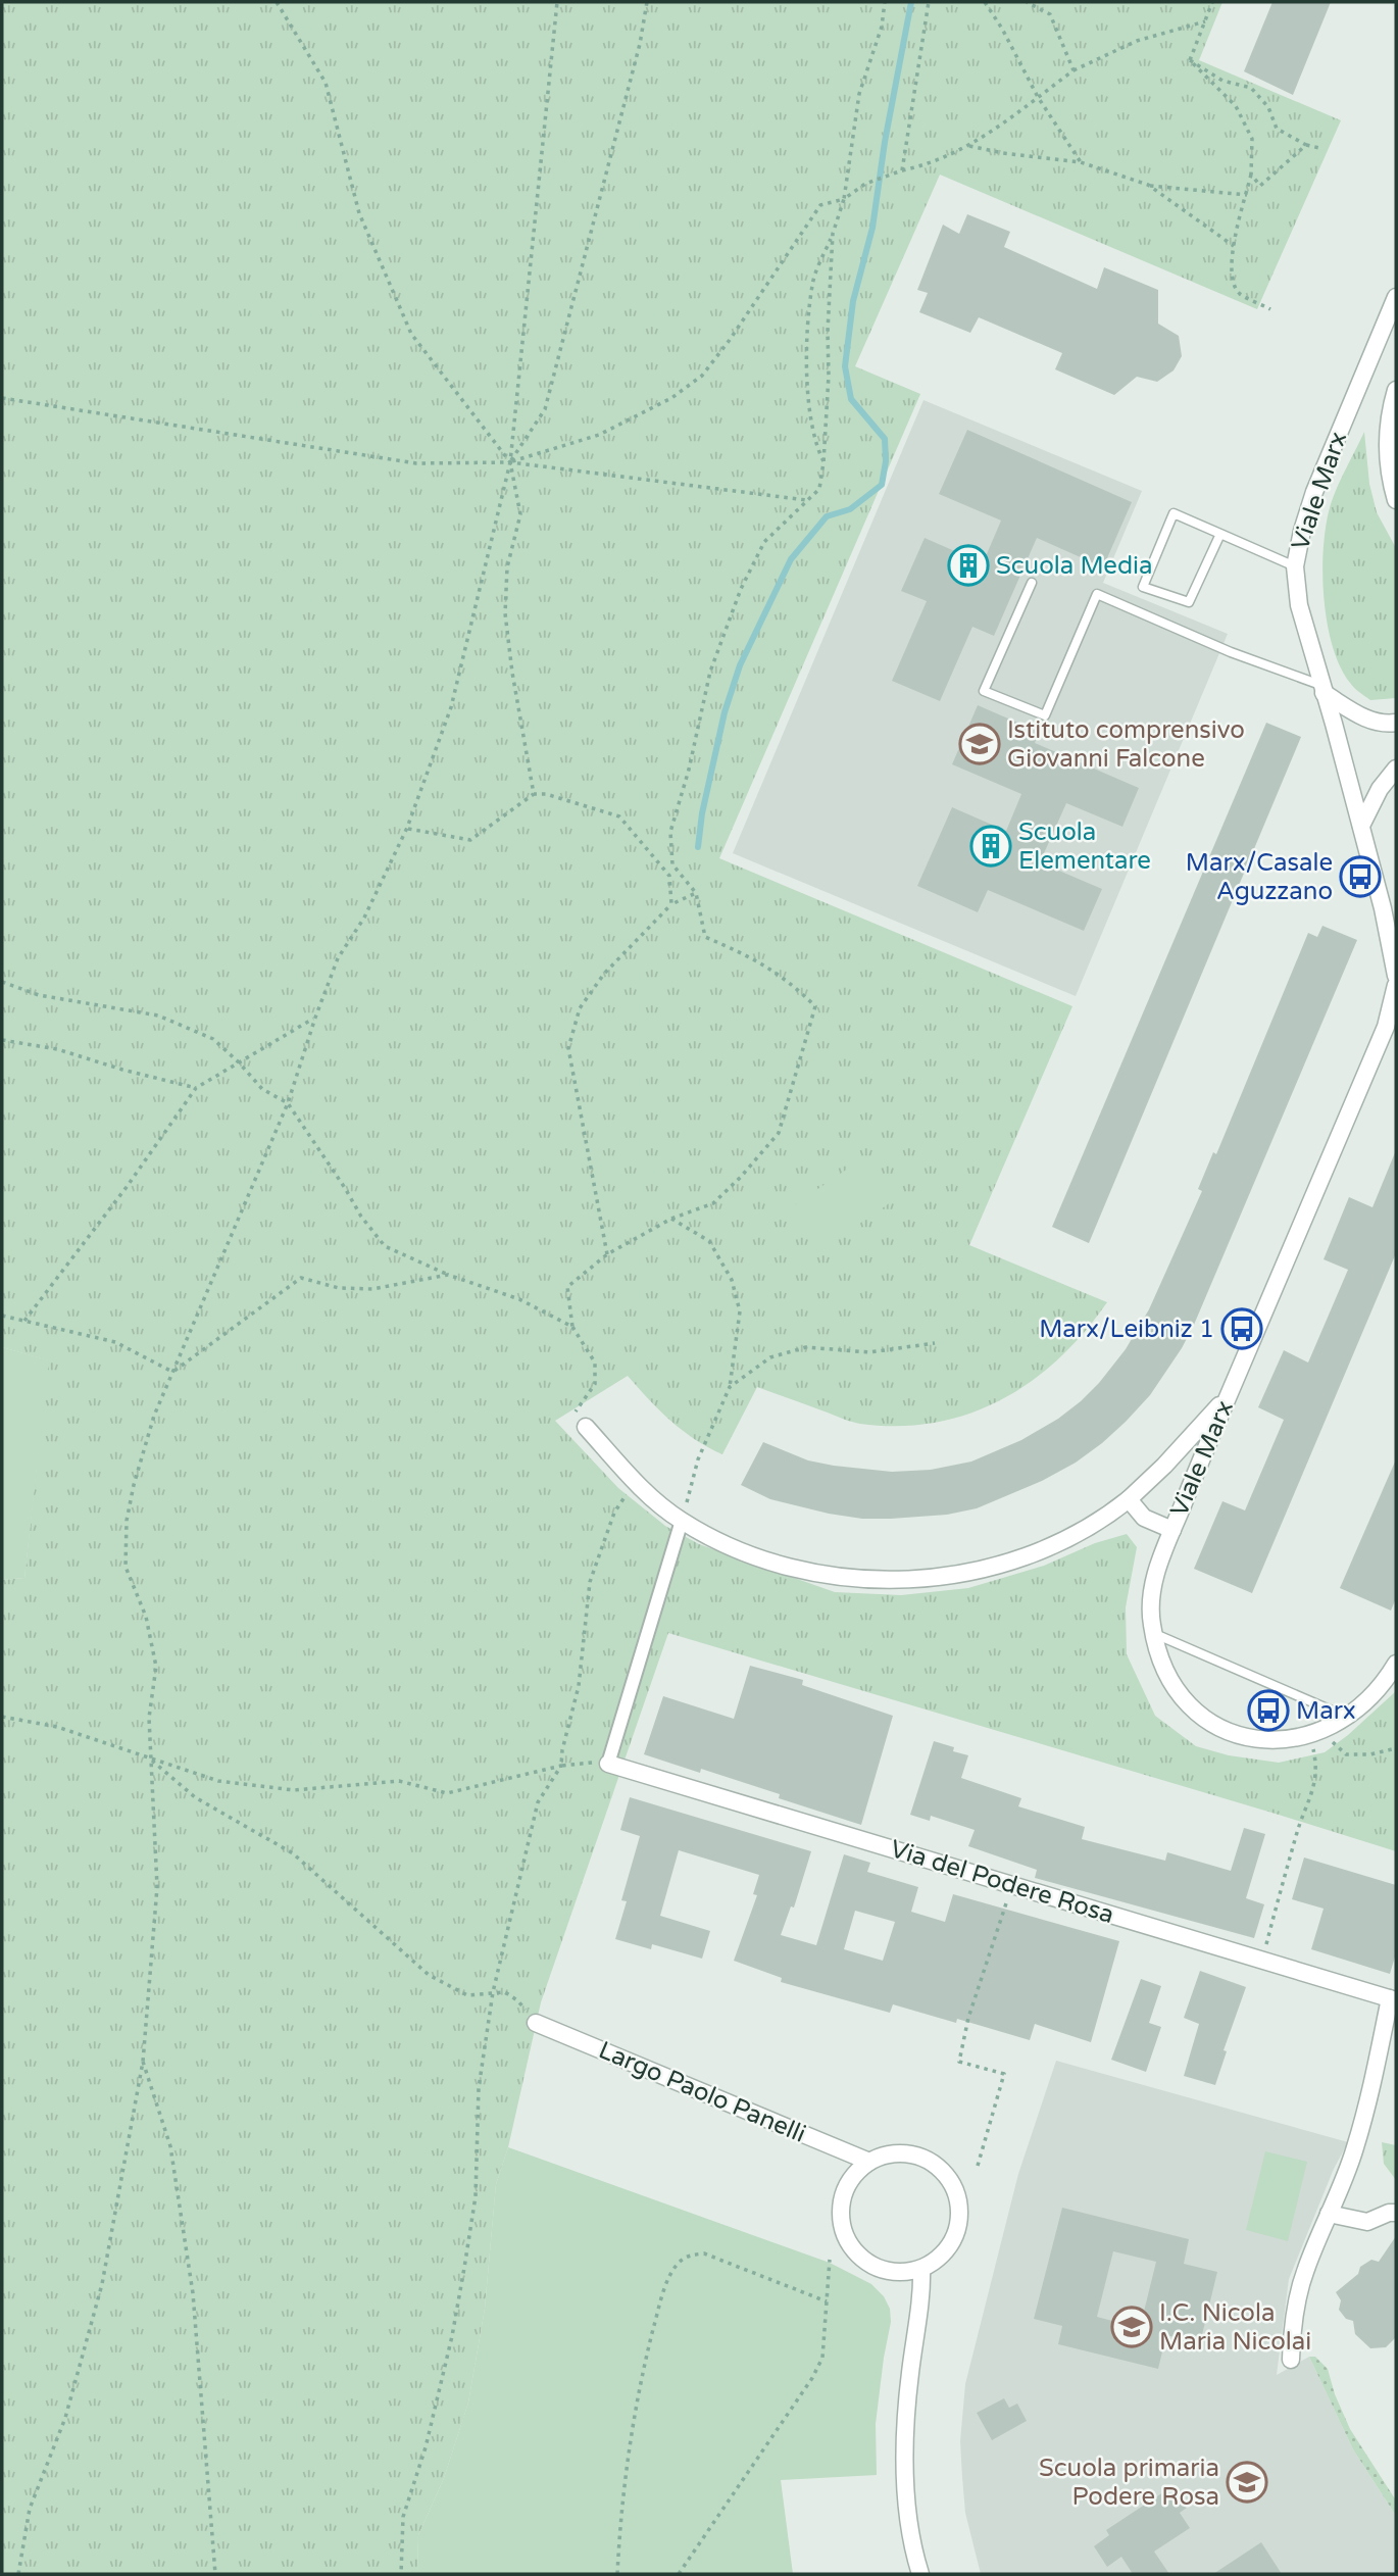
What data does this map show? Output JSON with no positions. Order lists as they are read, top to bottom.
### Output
{
  "streets": {
    "street": ["Viale Marx", "Via del Podere Rosa", "Largo Paolo Panelli"]
  },
  "places": {
    "building": ["Scuola Media", "Scuola Elementare"],
    "school or university": ["Istituto comprensivo Giovanni Falcone", "I.C. Nicola Maria Nicolai", "Scuola primaria Podere Rosa"],
    "bus stop": ["Marx/Casale Aguzzano", "Marx/Leibniz 1", "Marx"]
  }
}
